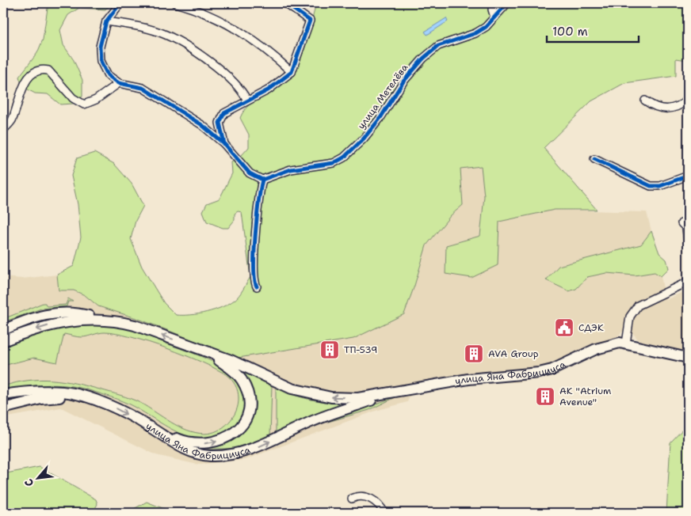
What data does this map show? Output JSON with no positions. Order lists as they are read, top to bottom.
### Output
{
  "streets": {
    "main road": ["улица Яна Фабрициуса"],
    "street": ["улица Метелёва"]
  },
  "places": {
    "public building": ["СДЭК"],
    "building": ["ТП-539", "AVA Group", "АК \"Atrium Avenue\""]
  },
  "scale_bar": "100 m",
  "north": "bottom left"
}
